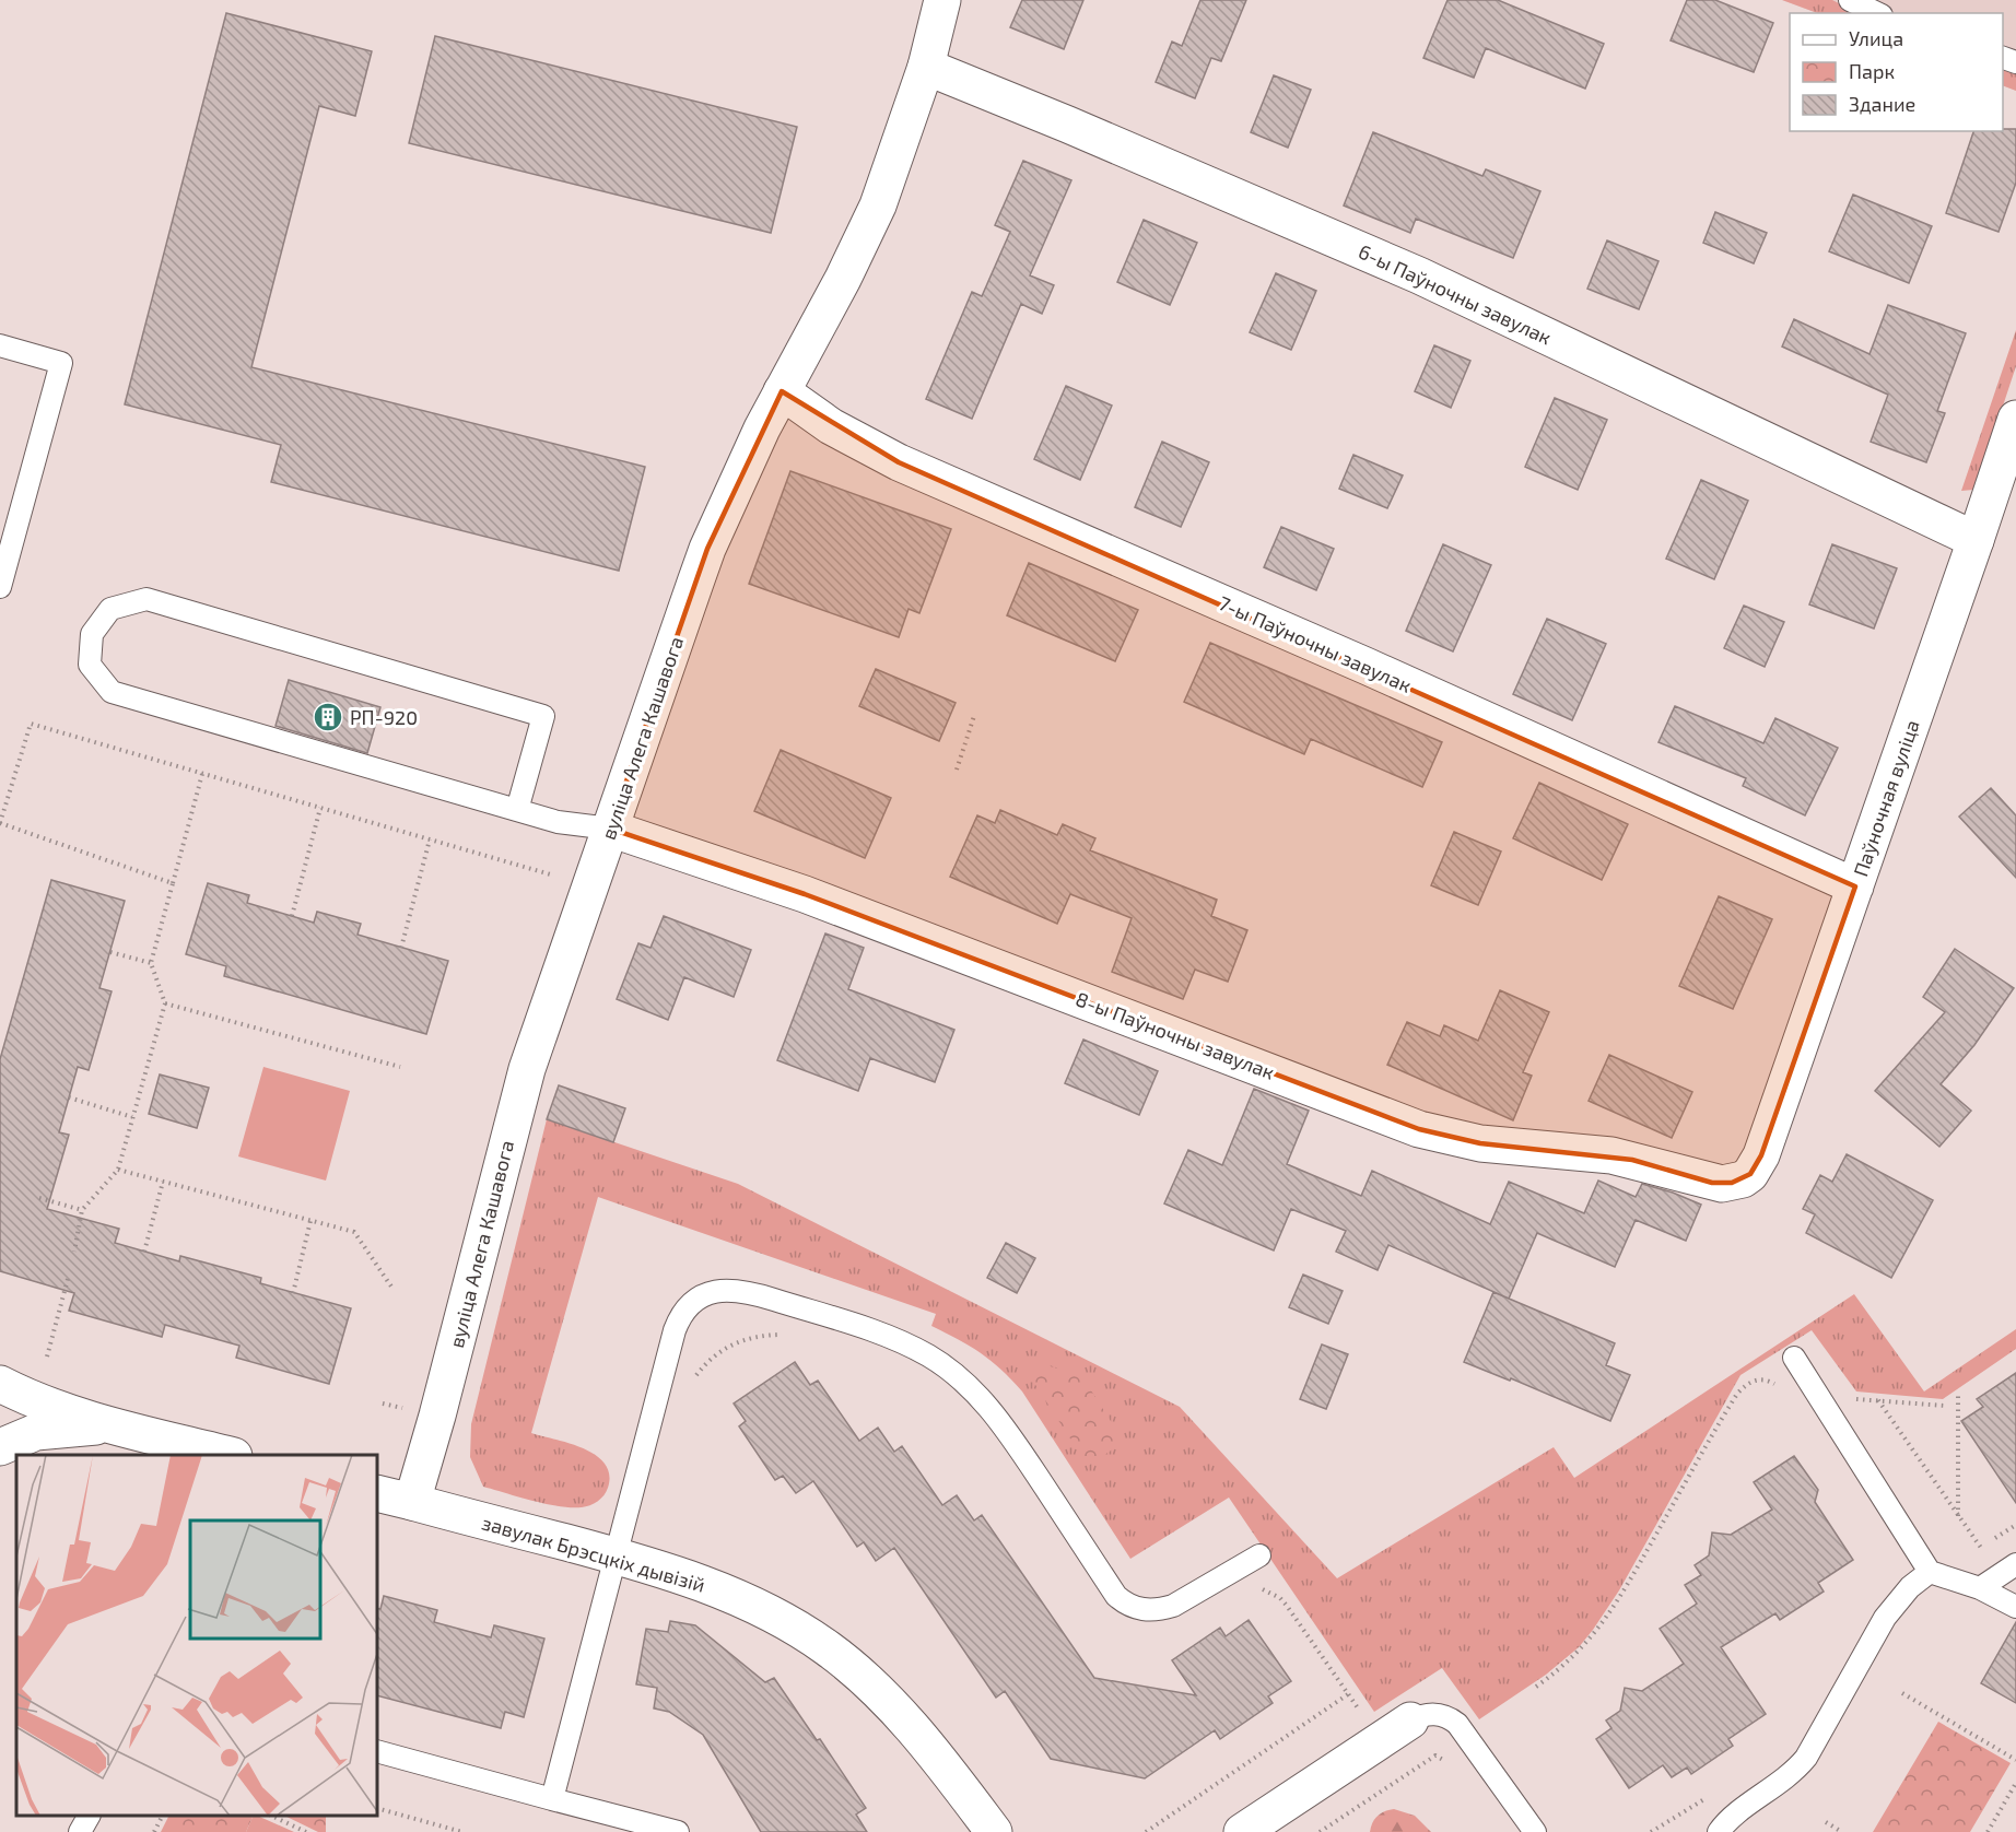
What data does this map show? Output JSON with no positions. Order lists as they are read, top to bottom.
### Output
{
  "streets": {
    "street": [
      "6-ы Паўночны завулак",
      "7-ы Паўночны завулак",
      "вуліца Алега Кашавога",
      "Паўночная вуліца",
      "8-ы Паўночны завулак",
      "завулак Брэсцкіх дывізій"
    ]
  },
  "crossings": [
    ["6-ы Паўночны завулак", "вуліца Алега Кашавога"],
    ["6-ы Паўночны завулак", "Паўночная вуліца"],
    ["7-ы Паўночны завулак", "вуліца Алега Кашавога"],
    ["7-ы Паўночны завулак", "Паўночная вуліца"],
    ["вуліца Алега Кашавога", "8-ы Паўночны завулак"],
    ["вуліца Алега Кашавога", "завулак Брэсцкіх дывізій"],
    ["Паўночная вуліца", "8-ы Паўночны завулак"]
  ],
  "places": {
    "building": ["РП-920"]
  },
  "legend": ["Улица", "Парк", "Здание"]
}
